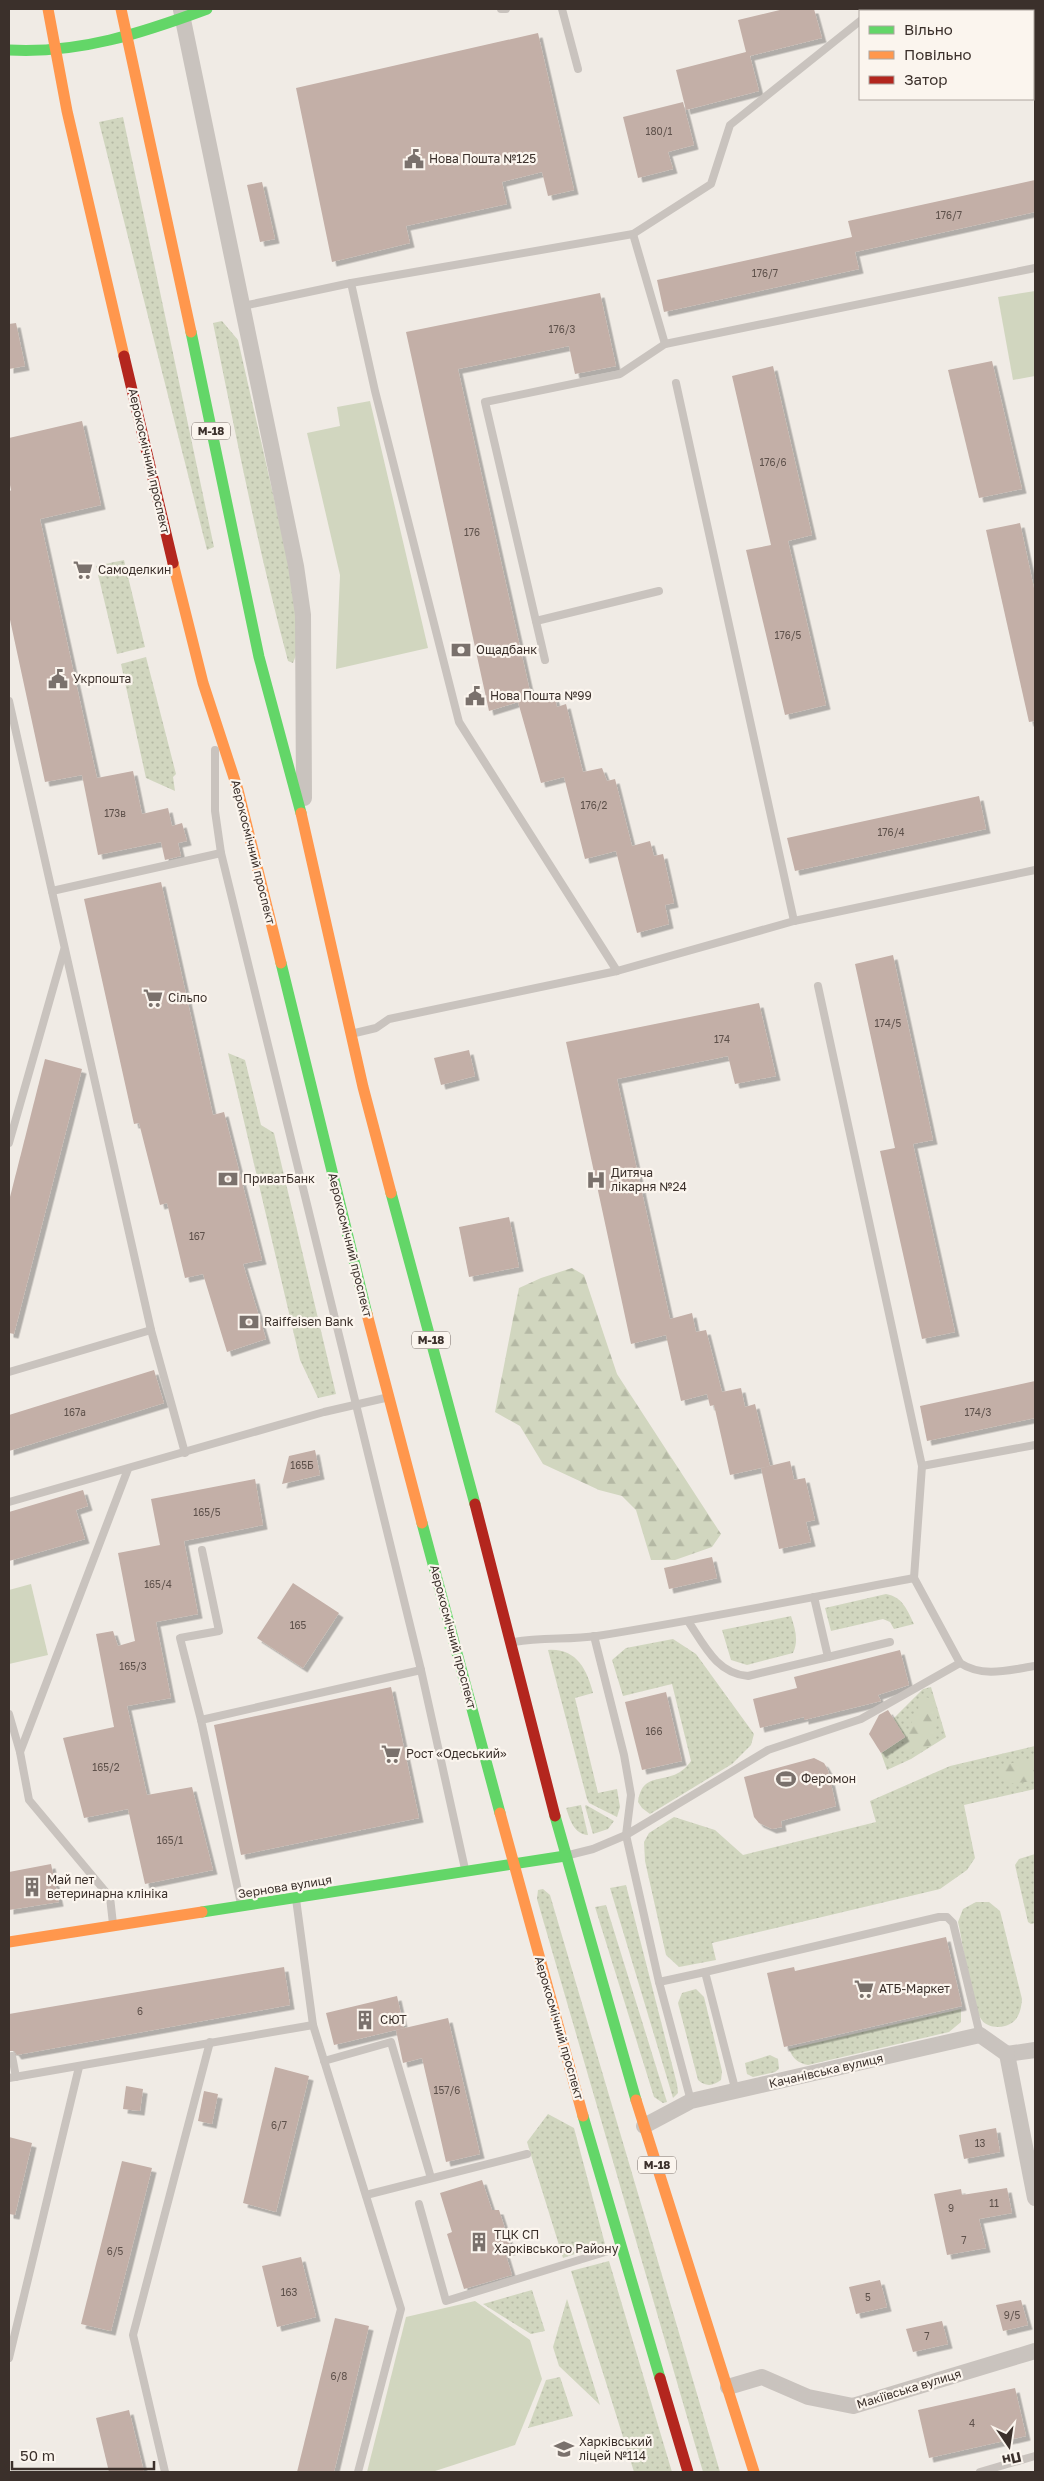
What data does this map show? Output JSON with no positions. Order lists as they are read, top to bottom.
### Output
{
  "streets": {
    "main road": ["М-18", "Аерокосмічний проспект", "Зернова вулиця"],
    "street": ["Качанівська вулиця", "Макіївська вулиця"]
  },
  "crossings": [
    ["М-18", "Зернова вулиця"],
    ["М-18", "Качанівська вулиця"],
    ["М-18", "Макіївська вулиця"],
    ["Аерокосмічний проспект", "Зернова вулиця"]
  ],
  "places": {
    "public building": ["Нова Пошта №125", "Укрпошта", "Нова Пошта №99"],
    "supermarket": [
      "Самоделкин",
      "Сільпо",
      "Рост «Одеський»",
      "АТБ-Маркет"
    ],
    "bank": ["Ощадбанк", "ПриватБанк", "Raiffeisen Bank"],
    "hospital": ["Дитяча лікарня №24"],
    "sports": ["Феромон"],
    "building": ["Май пет ветеринарна клініка", "СЮТ", "ТЦК СП Харківського Району"],
    "school or university": ["Харківський ліцей №114"]
  },
  "house_numbers": [
    "180/1",
    "176/7",
    "176/7",
    "176/3",
    "176/6",
    "176",
    "176/5",
    "176/2",
    "173в",
    "176/4",
    "174/5",
    "174",
    "167",
    "167а",
    "174/3",
    "165Б",
    "165/5",
    "165/4",
    "165",
    "165/3",
    "166",
    "165/2",
    "165/1",
    "6",
    "157/6",
    "6/7",
    "13",
    "11",
    "9",
    "7",
    "6/5",
    "163",
    "5",
    "9/5",
    "7",
    "6/8",
    "4"
  ],
  "legend": ["Вільно", "Повільно", "Затор"],
  "scale_bar": "50 m",
  "north": "bottom"
}
